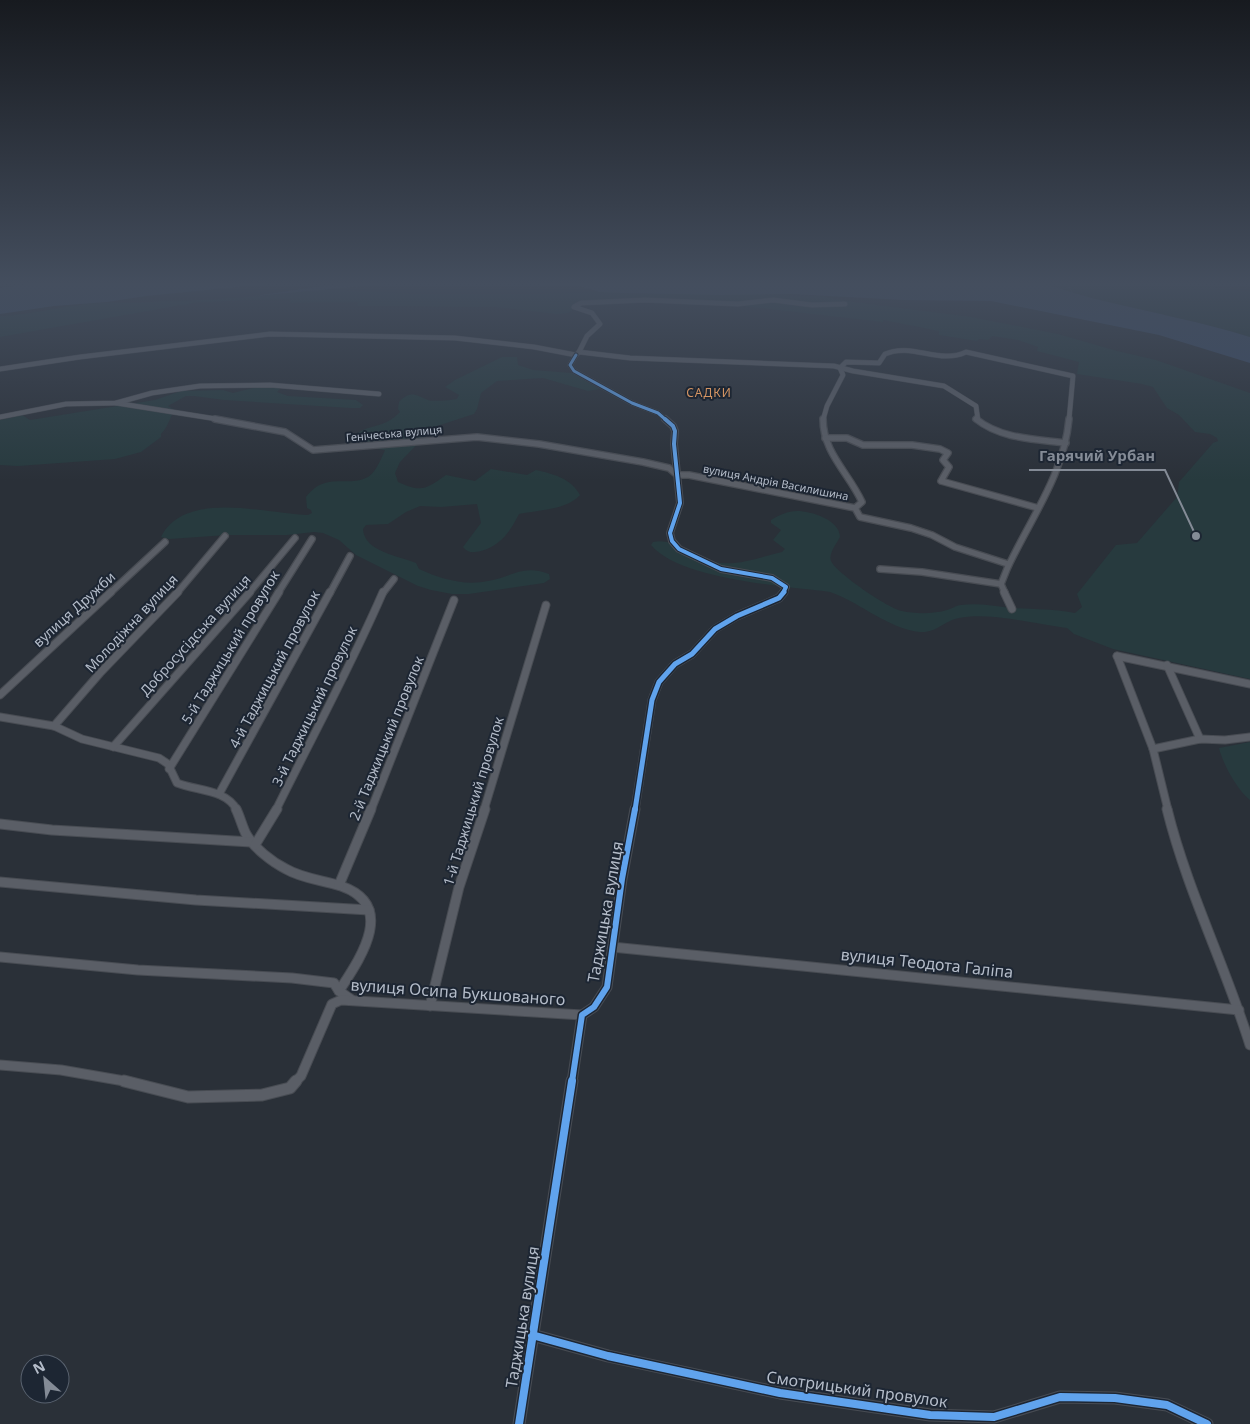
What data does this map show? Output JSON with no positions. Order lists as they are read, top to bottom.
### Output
{
  "streets": {
    "street": [
      "Генічеська вулиця",
      "вулиця Андрія Василишина",
      "вулиця Дружби",
      "Молодіжна вулиця",
      "Добросусідська вулиця",
      "5-й Таджицький провулок",
      "4-й Таджицький провулок",
      "3-й Таджицький провулок",
      "2-й Таджицький провулок",
      "1-й Таджицький провулок",
      "Таджицька вулиця",
      "вулиця Теодота Галіпа",
      "вулиця Осипа Букшованого",
      "Смотрицький провулок"
    ]
  },
  "crossings": [
    ["Генічеська вулиця", "вулиця Андрія Василишина"],
    ["Генічеська вулиця", "Таджицька вулиця"],
    ["вулиця Андрія Василишина", "Таджицька вулиця"],
    ["1-й Таджицький провулок", "вулиця Осипа Букшованого"],
    ["Таджицька вулиця", "вулиця Теодота Галіпа"],
    ["Таджицька вулиця", "вулиця Осипа Букшованого"],
    ["Таджицька вулиця", "Смотрицький провулок"]
  ],
  "districts": ["САДКИ"],
  "places": ["Гарячий Урбан"],
  "north": "top left"
}
